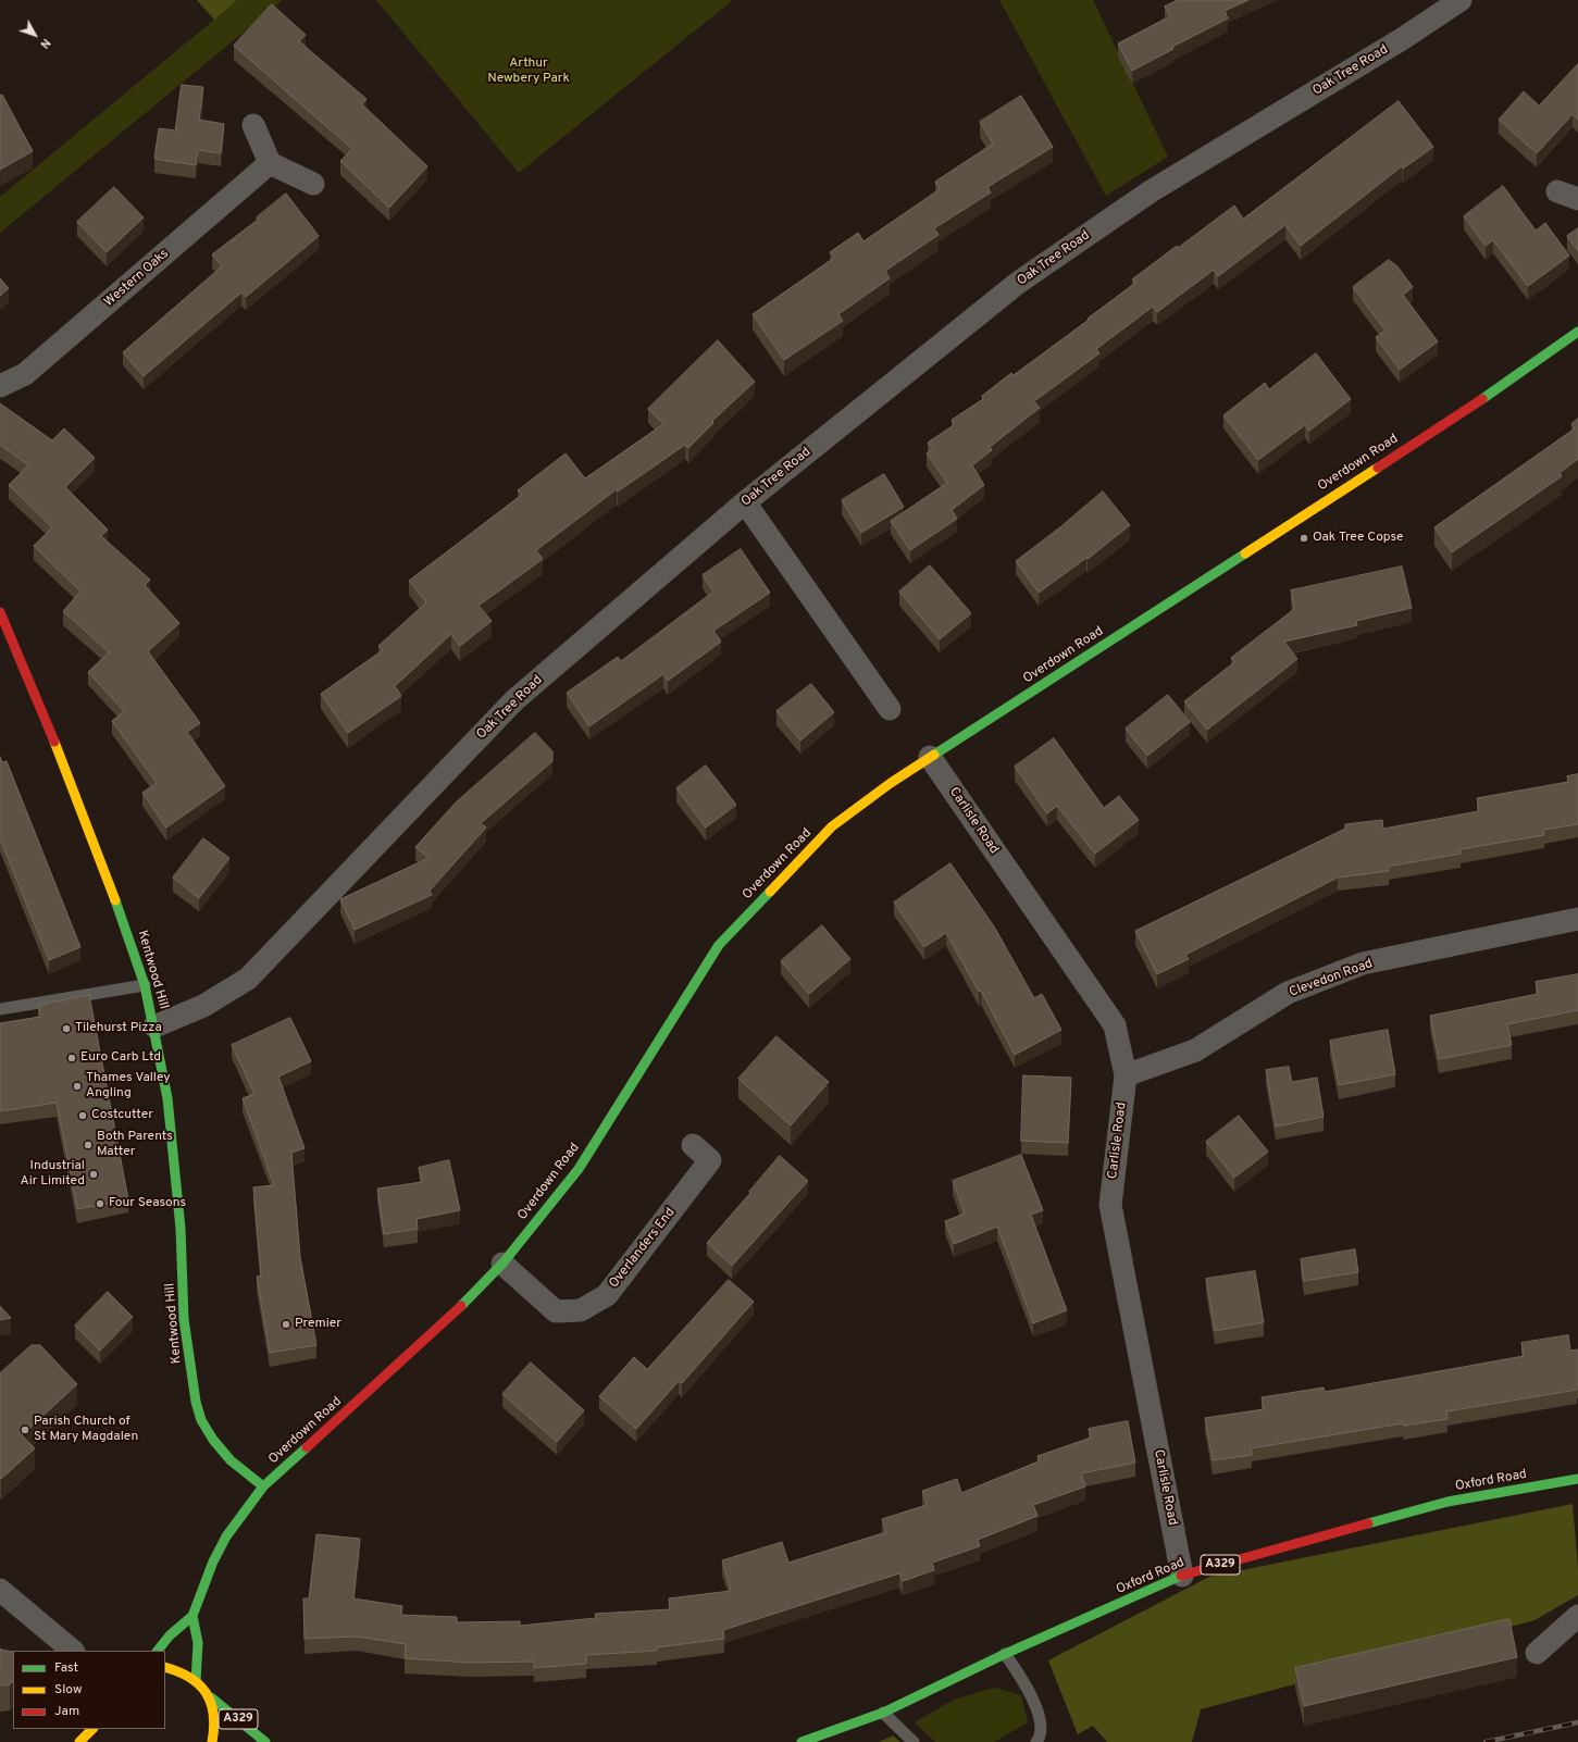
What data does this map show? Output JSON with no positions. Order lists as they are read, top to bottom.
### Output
{
  "streets": {
    "street": [
      "Oak Tree Road",
      "Western Oaks",
      "Overdown Road",
      "Carlisle Road",
      "Kentwood Hill",
      "Clevedon Road",
      "Overlanders End",
      "Oxford Road",
      "A329"
    ]
  },
  "crossings": [
    ["Oak Tree Road", "Kentwood Hill"],
    ["Overdown Road", "Carlisle Road"],
    ["Overdown Road", "Kentwood Hill"],
    ["Overdown Road", "Overlanders End"],
    ["Carlisle Road", "Clevedon Road"],
    ["Carlisle Road", "Oxford Road"]
  ],
  "parks": ["Arthur Newbery Park"],
  "places": [
    "Oak Tree Copse",
    "Tilehurst Pizza",
    "Euro Carb Ltd",
    "Thames Valley Angling",
    "Costcutter",
    "Both Parents Matter",
    "Industrial Air Limited",
    "Four Seasons",
    "Premier",
    "Parish Church of St Mary Magdalen"
  ],
  "legend": ["Fast", "Slow", "Jam"],
  "north": "bottom right"
}
